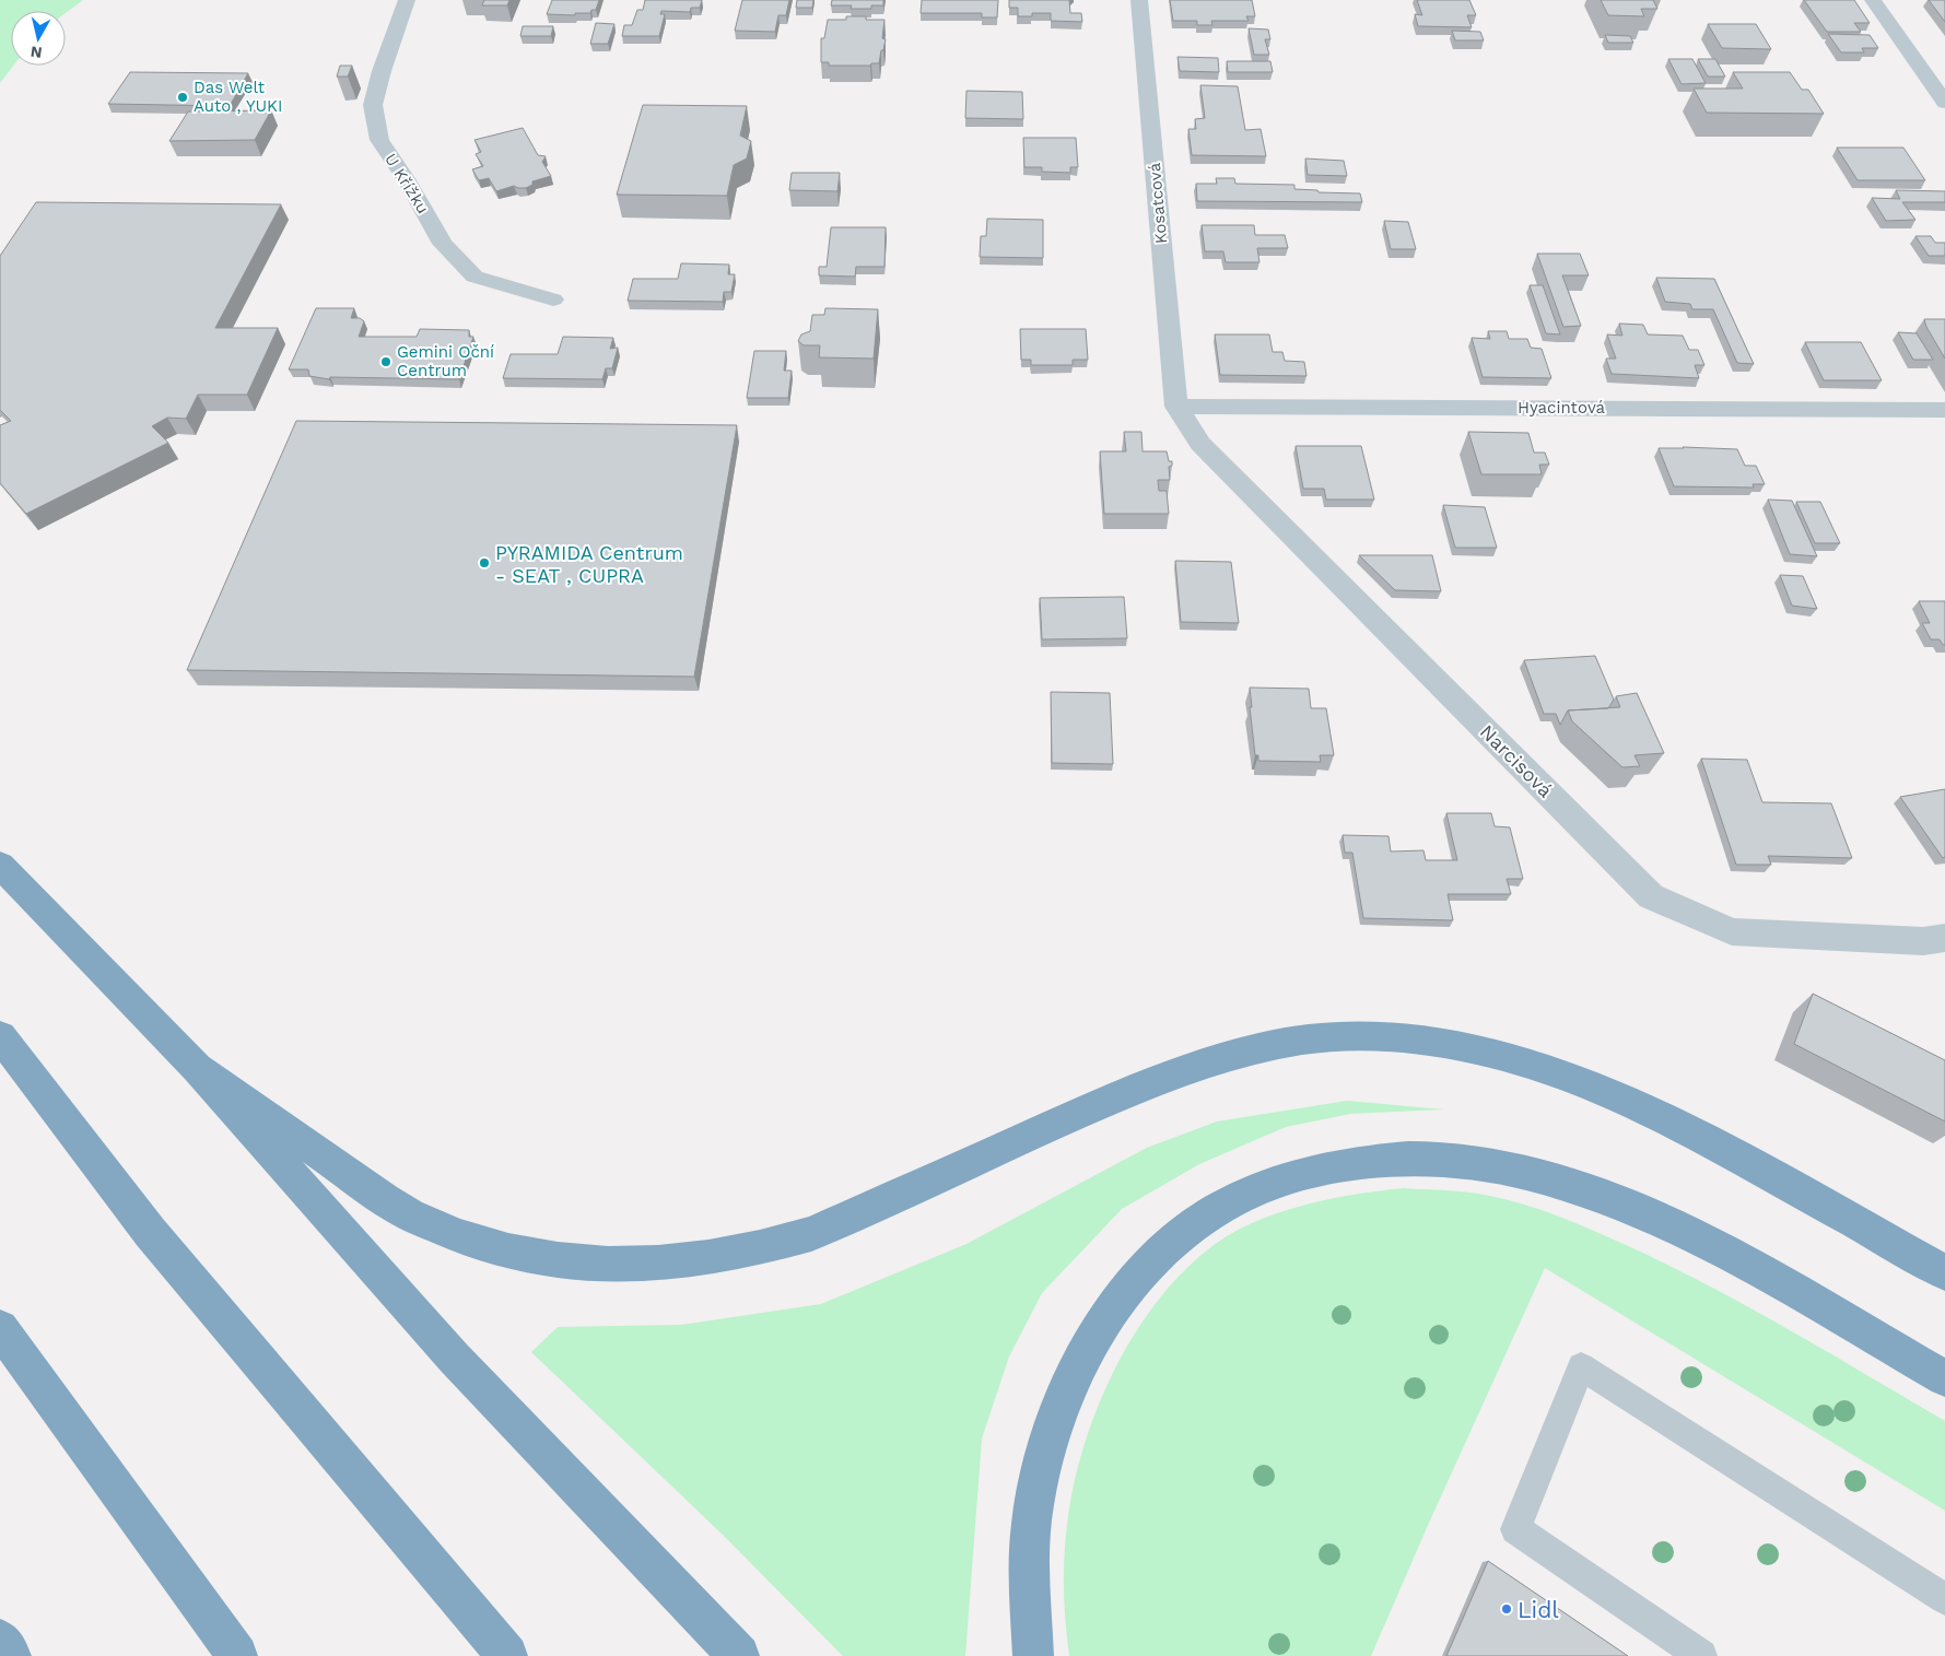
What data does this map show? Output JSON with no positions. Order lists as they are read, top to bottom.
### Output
{
  "streets": {
    "street": [
      "U Křížku",
      "Kosatcová",
      "Hyacintová",
      "Narcisová"
    ]
  },
  "crossings": [
    ["Kosatcová", "Hyacintová"],
    ["Kosatcová", "Narcisová"],
    ["Hyacintová", "Narcisová"]
  ],
  "places": [
    "Das Welt Auto , YUKI",
    "Gemini Oční Centrum",
    "PYRAMIDA Centrum - SEAT , CUPRA",
    "Lidl"
  ],
  "north": "bottom"
}
